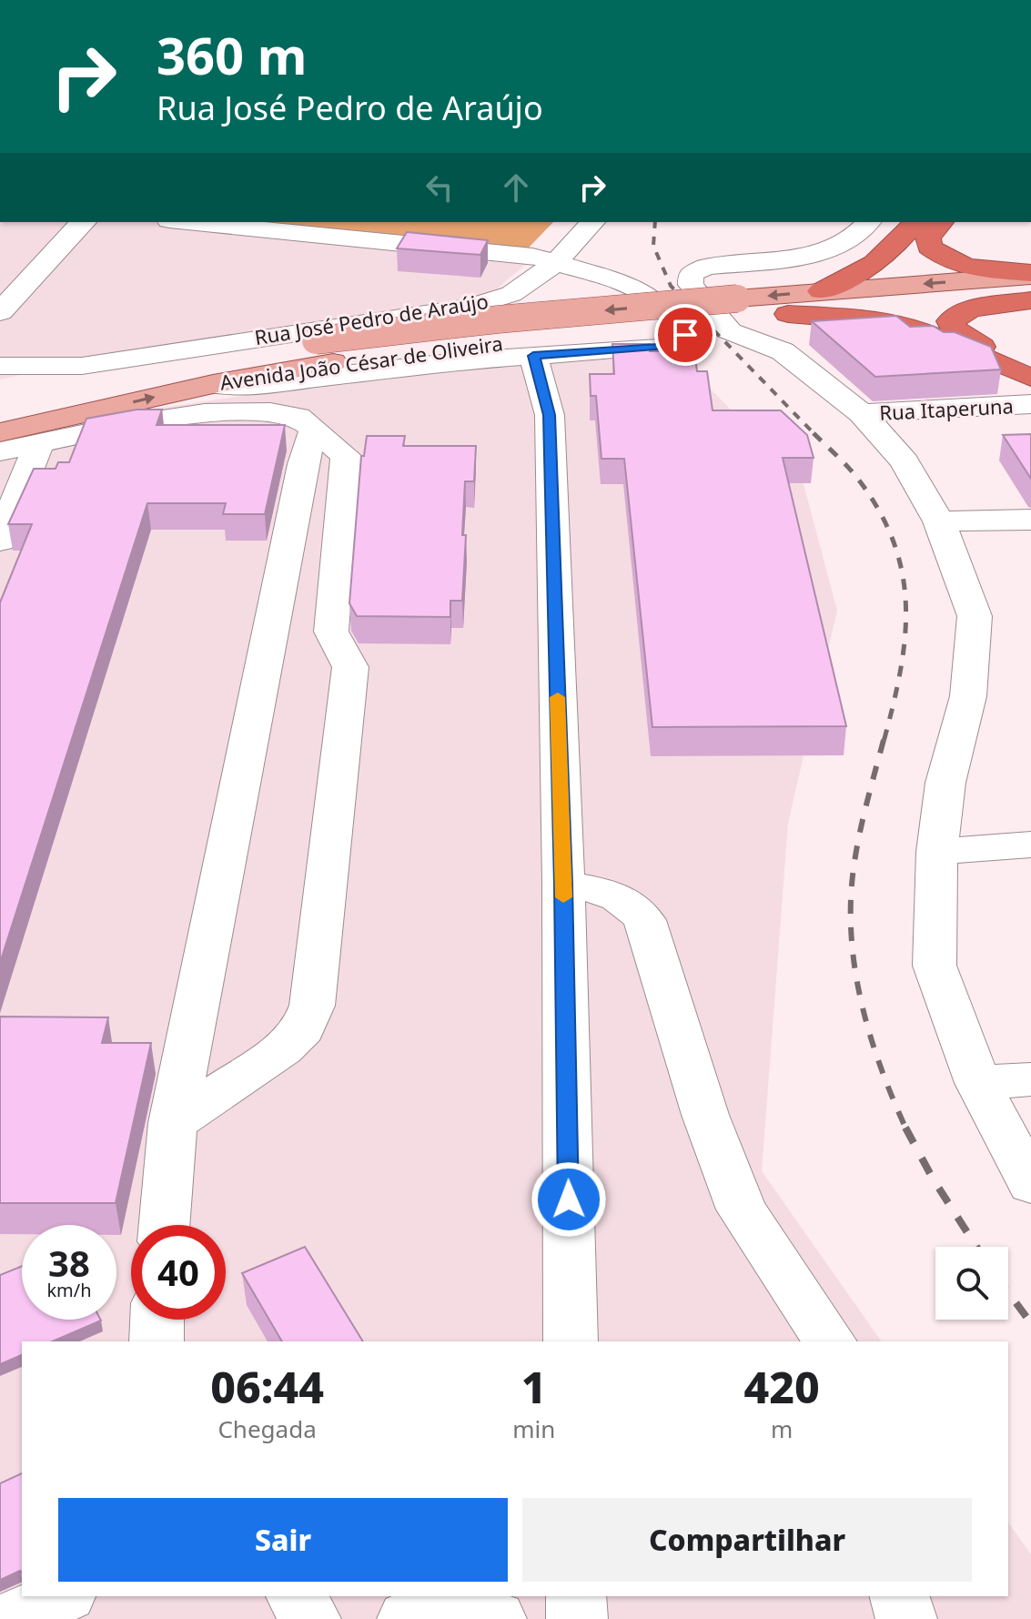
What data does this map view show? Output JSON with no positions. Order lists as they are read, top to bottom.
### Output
{
  "streets": {
    "main road": ["Avenida João César de Oliveira"],
    "street": ["Rua José Pedro de Araújo", "Rua Itaperuna"]
  },
  "crossings": [
    ["Rua José Pedro de Araújo", "Avenida João César de Oliveira"]
  ],
  "page": {
    "turn": ["360 m", "Rua José Pedro de Araújo"],
    "speed": "38 km/h",
    "limit": "40",
    "eta": [
      "06:44",
      "Chegada",
      "1",
      "min",
      "420",
      "m"
    ],
    "buttons": ["Sair", "Compartilhar"]
  }
}
